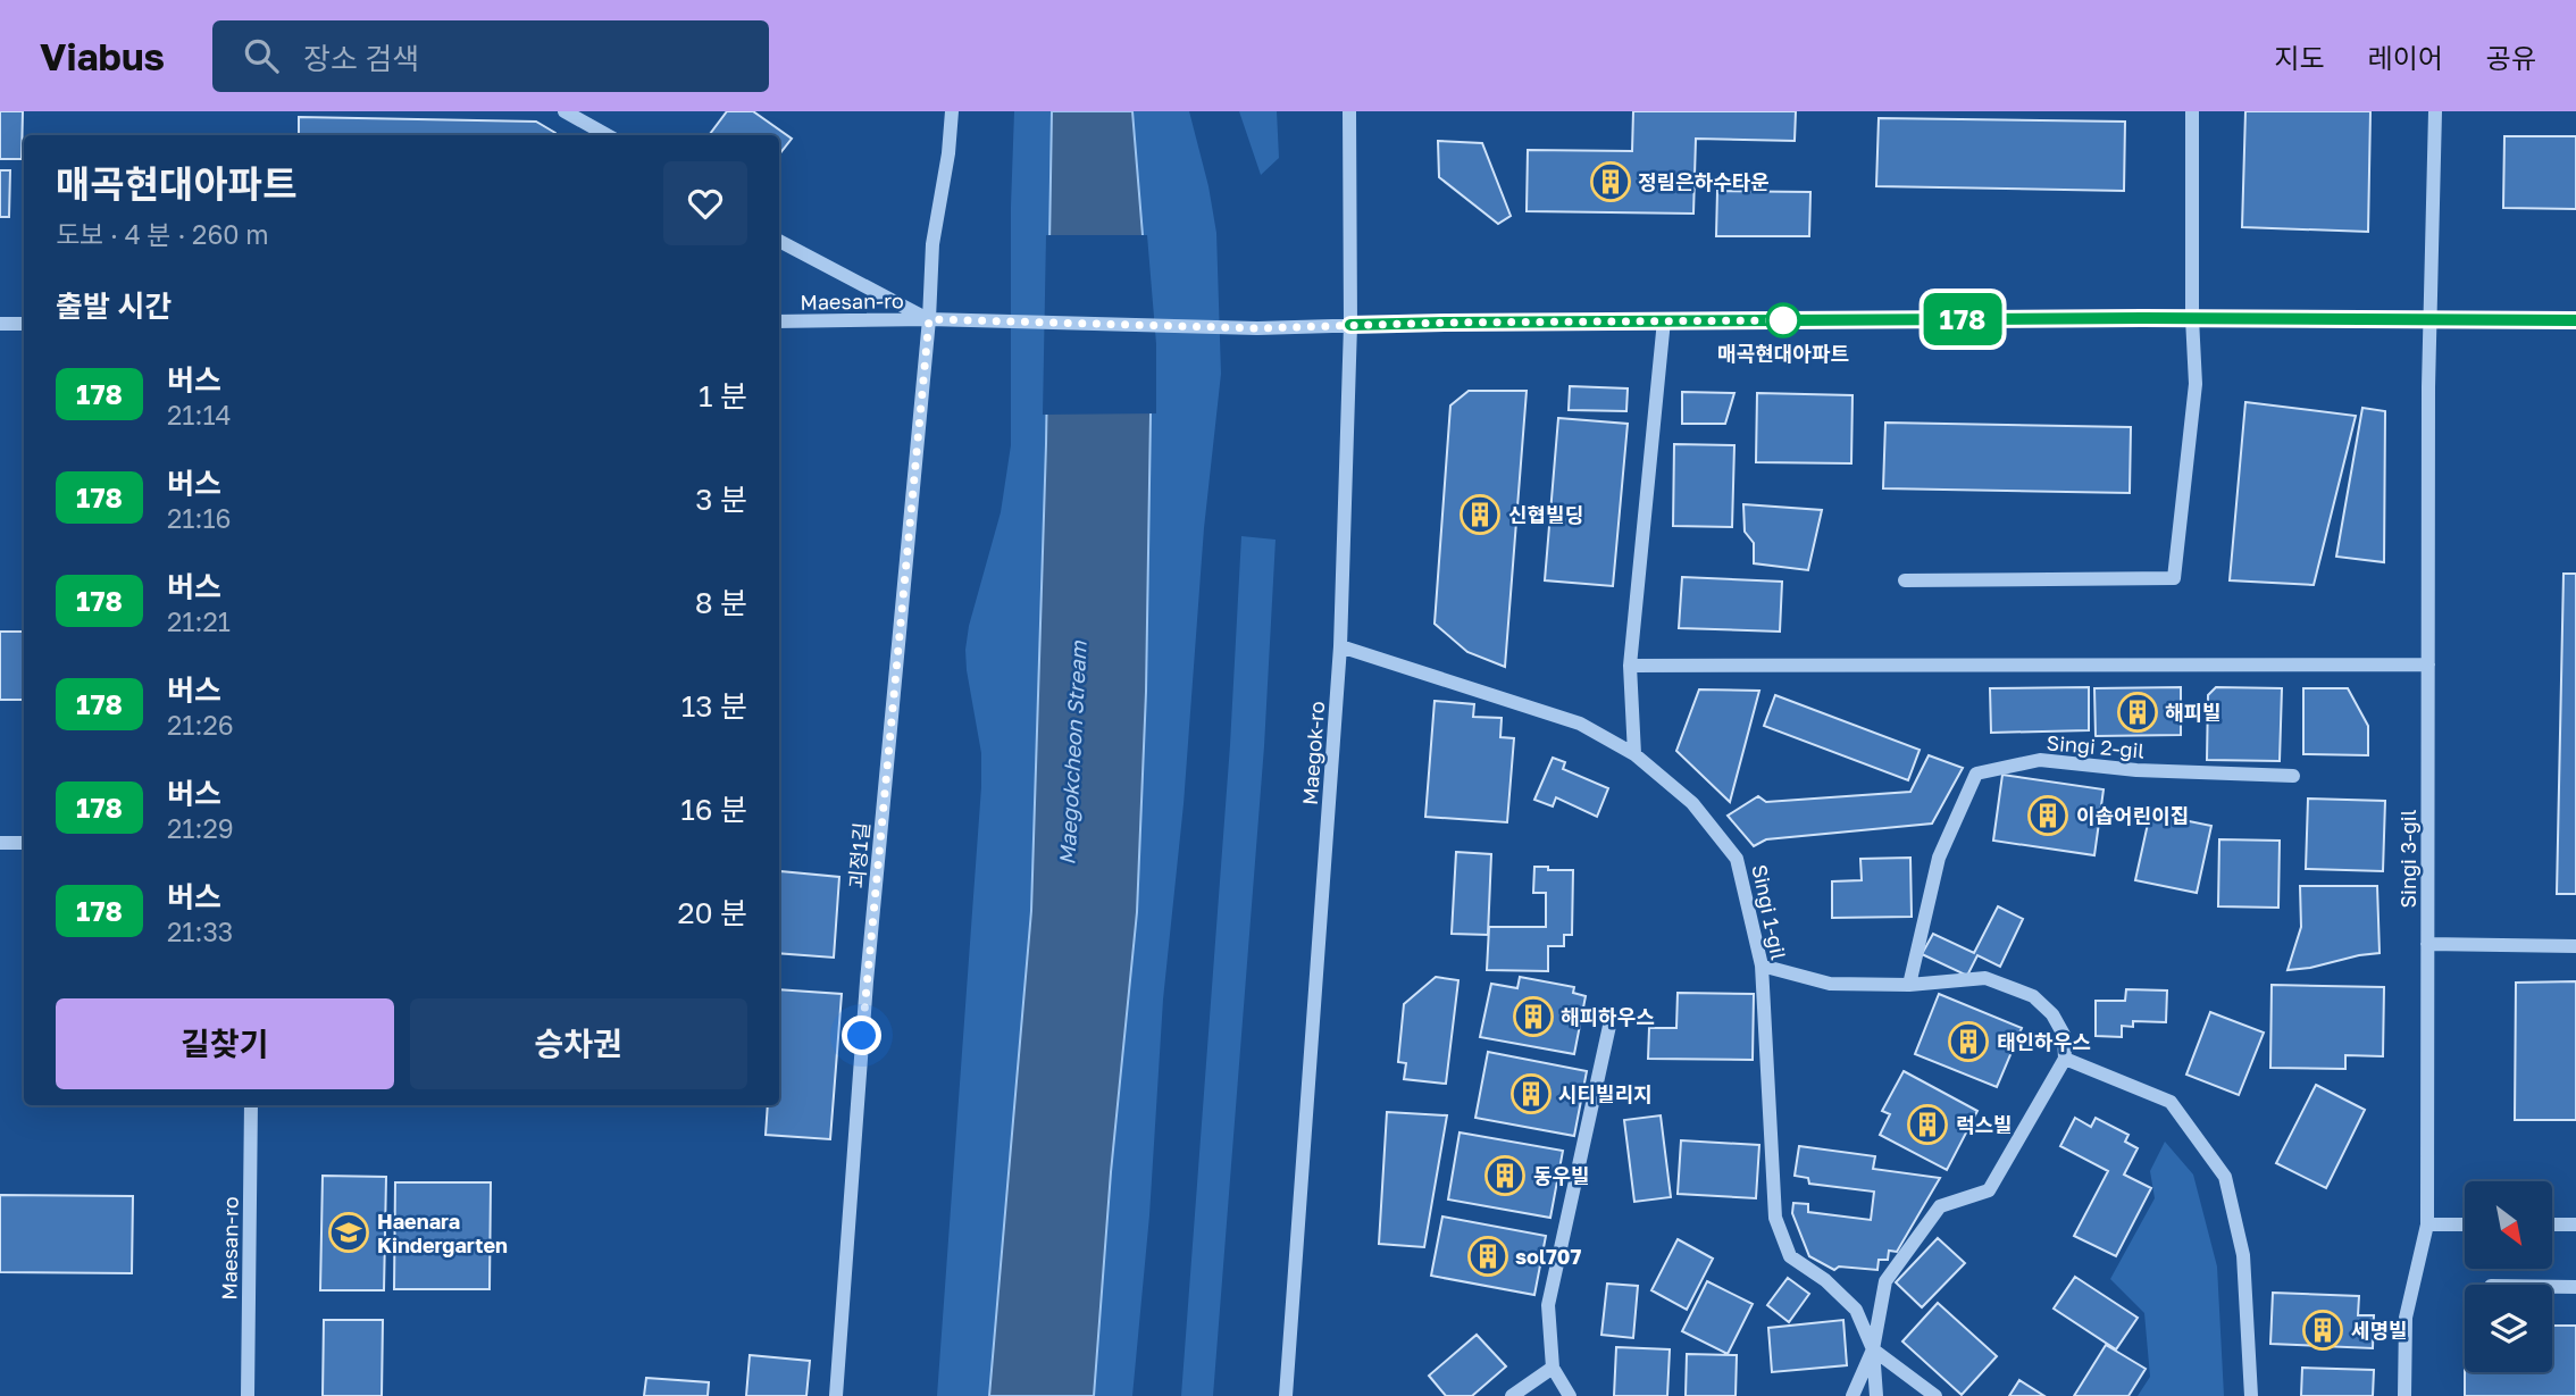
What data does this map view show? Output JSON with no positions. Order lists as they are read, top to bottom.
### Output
{
  "streets": {
    "street": [
      "Maesan-ro",
      "Singi 2-gil",
      "Maegok-ro",
      "괴정1길",
      "Singi 3-gil",
      "Singi 1-gil"
    ]
  },
  "crossings": [
    ["Maesan-ro", "Maegok-ro"],
    ["Maesan-ro", "괴정1길"],
    ["Maesan-ro", "Singi 3-gil"],
    ["Maegok-ro", "Singi 1-gil"]
  ],
  "water": ["Maegokcheon Stream"],
  "places": {
    "building": [
      "정림은하수타운",
      "신협빌딩",
      "해피빌",
      "이솝어린이집",
      "해피하우스",
      "태인하우스",
      "시티빌리지",
      "럭스빌",
      "동우빌",
      "sol707",
      "세명빌"
    ],
    "other": ["매곡현대아파트"],
    "school or university": ["Haenara Kindergarten"]
  },
  "lines": ["bus line 178"],
  "north": "bottom right",
  "page": {
    "header": "Viabus",
    "search": "장소 검색",
    "nav": ["지도", "레이어", "공유"],
    "on_map": "178",
    "heading": [
      ["매곡현대아파트", "도보 · 4 분 · 260 m"],
      "출발 시간"
    ],
    "list": [
      {
        "mark": "178",
        "name": "버스",
        "note": "21:14",
        "value": "1 분"
      },
      {
        "mark": "178",
        "name": "버스",
        "note": "21:16",
        "value": "3 분"
      },
      {
        "mark": "178",
        "name": "버스",
        "note": "21:21",
        "value": "8 분"
      },
      {
        "mark": "178",
        "name": "버스",
        "note": "21:26",
        "value": "13 분"
      },
      {
        "mark": "178",
        "name": "버스",
        "note": "21:29",
        "value": "16 분"
      },
      {
        "mark": "178",
        "name": "버스",
        "note": "21:33",
        "value": "20 분"
      }
    ],
    "buttons": ["길찾기", "승차권"]
  }
}
